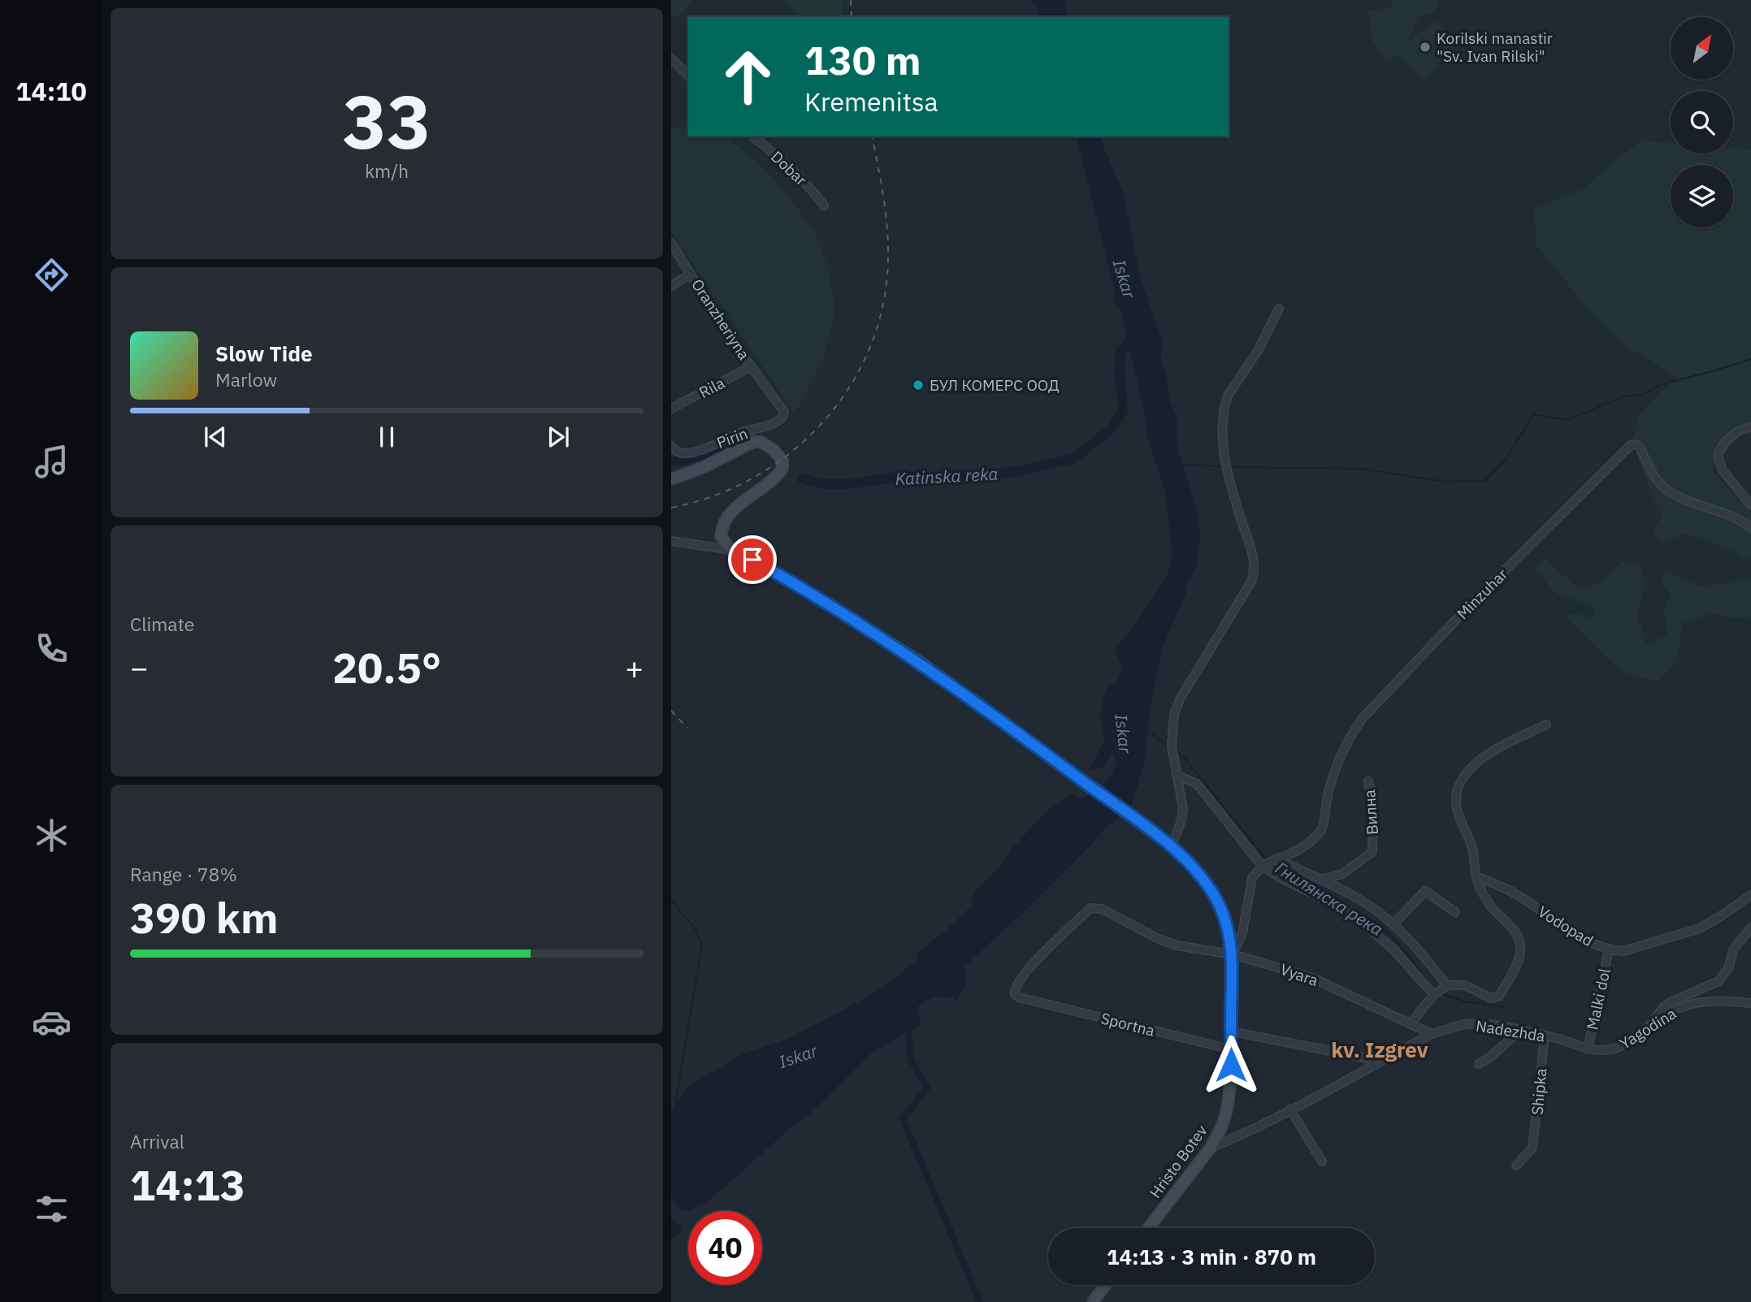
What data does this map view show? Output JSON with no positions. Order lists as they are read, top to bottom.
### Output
{
  "streets": {
    "street": [
      "Dobar",
      "Oranzheriyna",
      "Rila",
      "Pirin",
      "Minzuhar",
      "Вилна",
      "Vodopad",
      "Vyara",
      "Malki dol",
      "Sportna",
      "Yagodina",
      "Nadezhda",
      "Shipka",
      "Hristo Botev"
    ]
  },
  "crossings": [
    ["Oranzheriyna", "Rila"],
    ["Oranzheriyna", "Pirin"],
    ["Minzuhar", "Hristo Botev"],
    ["Vodopad", "Malki dol"],
    ["Vyara", "Sportna"],
    ["Vyara", "Nadezhda"],
    ["Vyara", "Hristo Botev"],
    ["Malki dol", "Nadezhda"],
    ["Sportna", "Hristo Botev"],
    ["Yagodina", "Nadezhda"],
    ["Nadezhda", "Shipka"],
    ["Nadezhda", "Hristo Botev"]
  ],
  "districts": ["kv. Izgrev"],
  "water": ["Iskar", "Katinska reka", "Гнилянска река"],
  "places": ["Korilski manastir \"Sv. Ivan Rilski\"", "БУЛ КОМЕРС ООД"],
  "north": "top right",
  "page": {
    "tabs": "14:10",
    "tile": [
      ["33", "km/h"],
      "Climate",
      ["Range · 78%", "390 km"],
      ["Arrival", "14:13"]
    ],
    "turn": ["130 m", "Kremenitsa"],
    "song": ["Slow Tide", "Marlow"],
    "heat": ["−", "20.5°", "+"],
    "limit": "40",
    "trip": "14:13 · 3 min · 870 m"
  }
}
